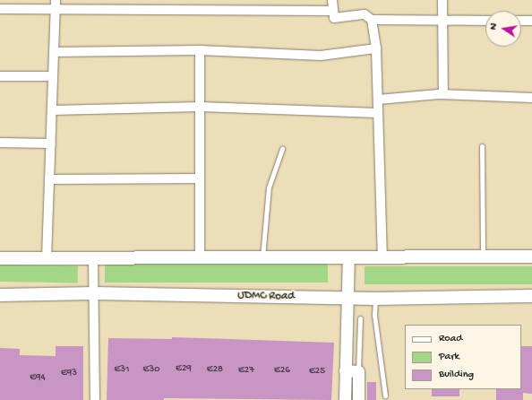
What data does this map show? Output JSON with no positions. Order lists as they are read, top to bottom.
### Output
{
  "streets": {
    "main road": ["UDMC Road"]
  },
  "house_numbers": [
    "E29",
    "E31",
    "E30",
    "E28",
    "E27",
    "E26",
    "E25",
    "E93",
    "E94"
  ],
  "legend": ["Road", "Park", "Building"],
  "north": "left"
}
